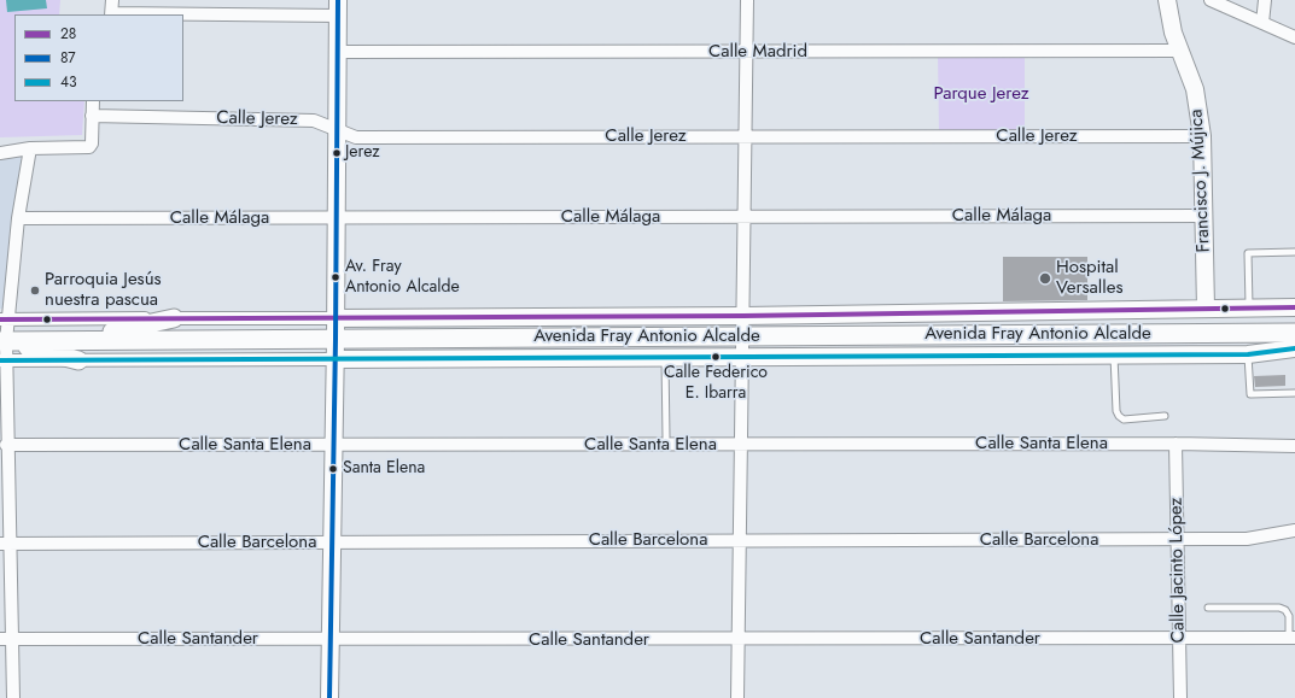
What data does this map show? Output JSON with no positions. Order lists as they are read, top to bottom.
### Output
{
  "streets": {
    "main road": ["Avenida Fray Antonio Alcalde"],
    "street": [
      "Calle Madrid",
      "Calle Jerez",
      "Francisco J. Mújica",
      "Calle Málaga",
      "Calle Santa Elena",
      "Calle Barcelona",
      "Calle Jacinto López",
      "Calle Santander"
    ]
  },
  "crossings": [
    ["Calle Madrid", "Francisco J. Mújica"],
    ["Calle Jerez", "Francisco J. Mújica"],
    ["Francisco J. Mújica", "Calle Málaga"],
    ["Francisco J. Mújica", "Avenida Fray Antonio Alcalde"],
    ["Calle Santa Elena", "Calle Jacinto López"],
    ["Calle Barcelona", "Calle Jacinto López"],
    ["Calle Jacinto López", "Calle Santander"]
  ],
  "parks": ["Parque Jerez"],
  "places": [
    "Jerez",
    "Av. Fray Antonio Alcalde",
    "Hospital Versalles",
    "Parroquia Jesús nuestra pascua",
    "Calle Federico E. Ibarra",
    "Santa Elena"
  ],
  "lines": ["transit line 87", "transit line 28", "transit line 43"],
  "legend": ["28", "87", "43"]
}
